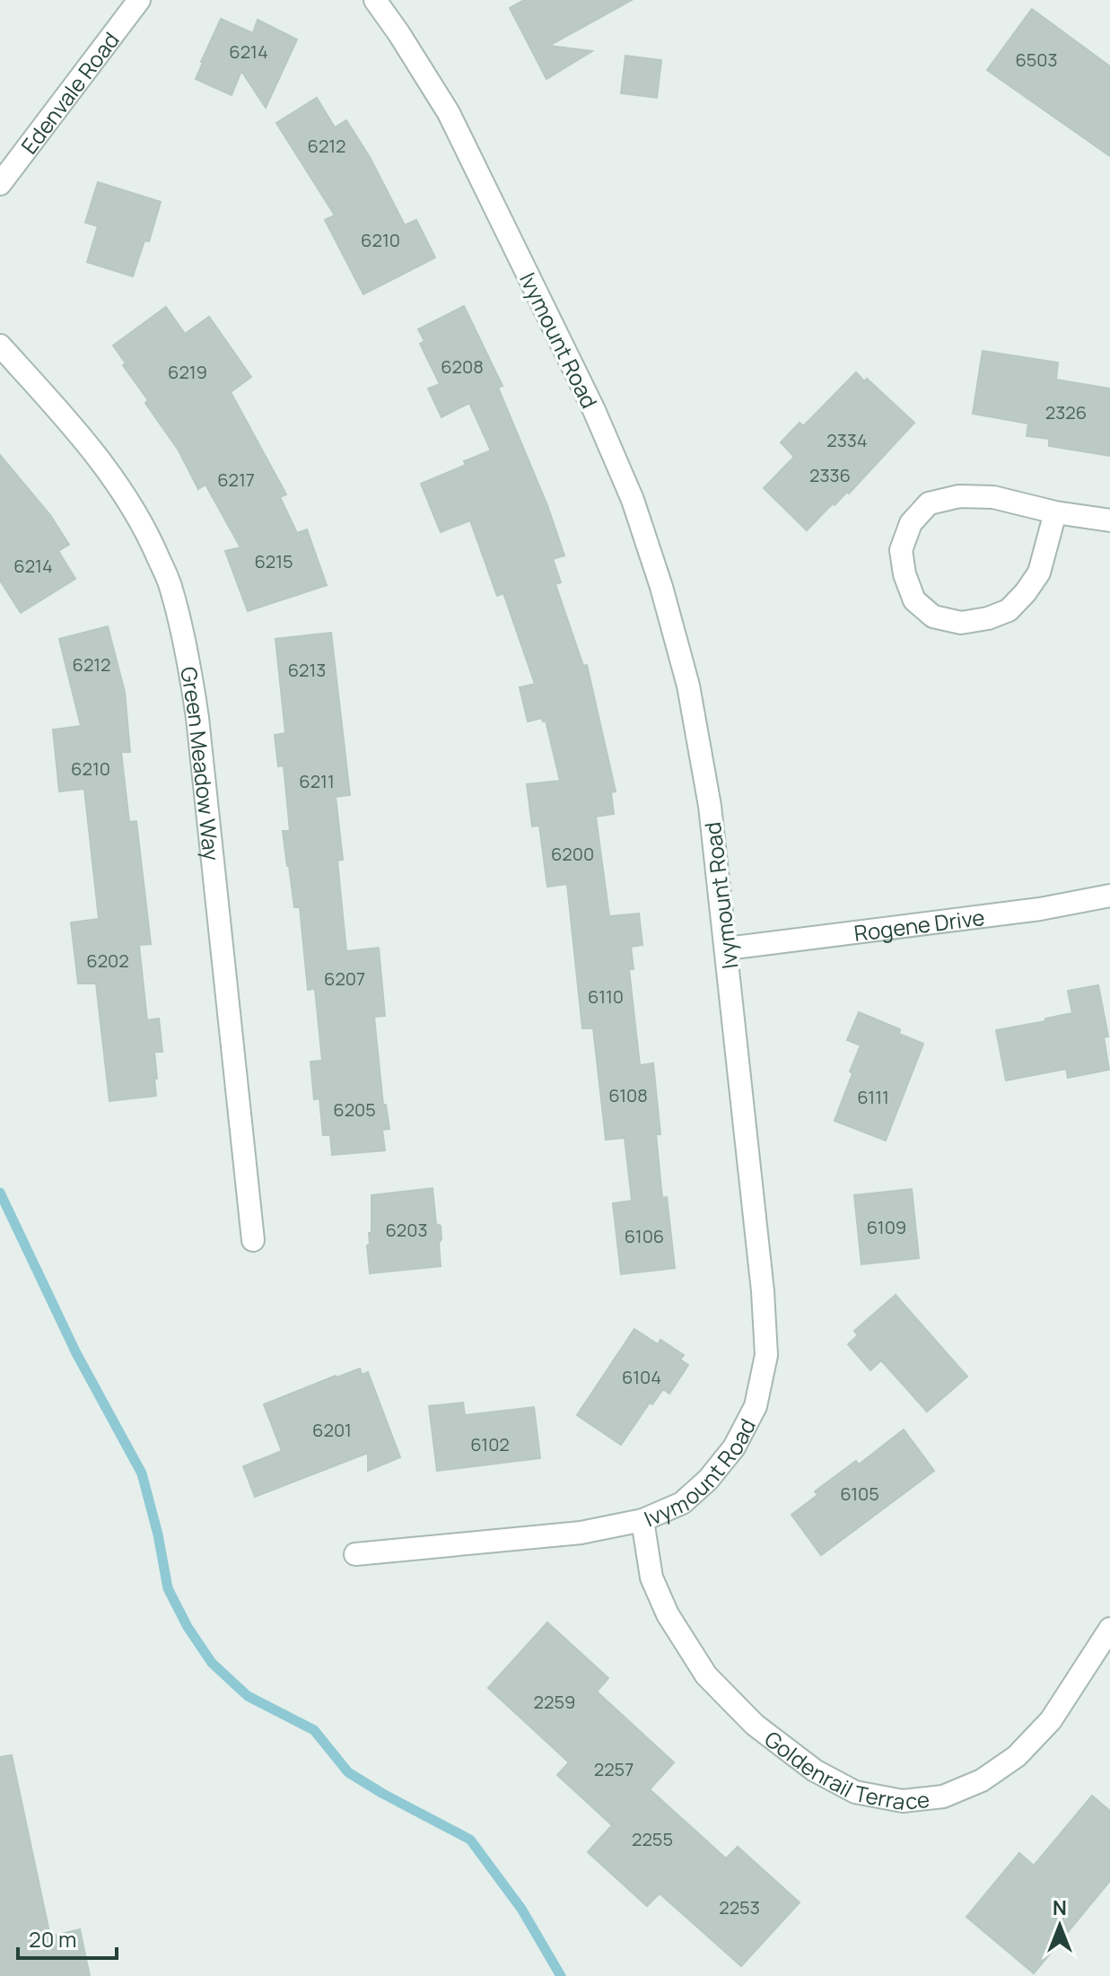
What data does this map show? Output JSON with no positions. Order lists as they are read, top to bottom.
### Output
{
  "streets": {
    "street": [
      "Edenvale Road",
      "Ivymount Road",
      "Green Meadow Way",
      "Rogene Drive",
      "Goldenrail Terrace"
    ]
  },
  "crossings": [
    ["Ivymount Road", "Rogene Drive"],
    ["Ivymount Road", "Goldenrail Terrace"]
  ],
  "house_numbers": [
    "6214",
    "6503",
    "6212",
    "6210",
    "6208",
    "6219",
    "2326",
    "2334",
    "2336",
    "6217",
    "6215",
    "6214",
    "6212",
    "6213",
    "6210",
    "6211",
    "6200",
    "6202",
    "6207",
    "6110",
    "6108",
    "6111",
    "6205",
    "6109",
    "6203",
    "6106",
    "6104",
    "6201",
    "6102",
    "6105",
    "2259",
    "2257",
    "2255",
    "2253"
  ],
  "scale_bar": "20 m",
  "north": "top"
}
